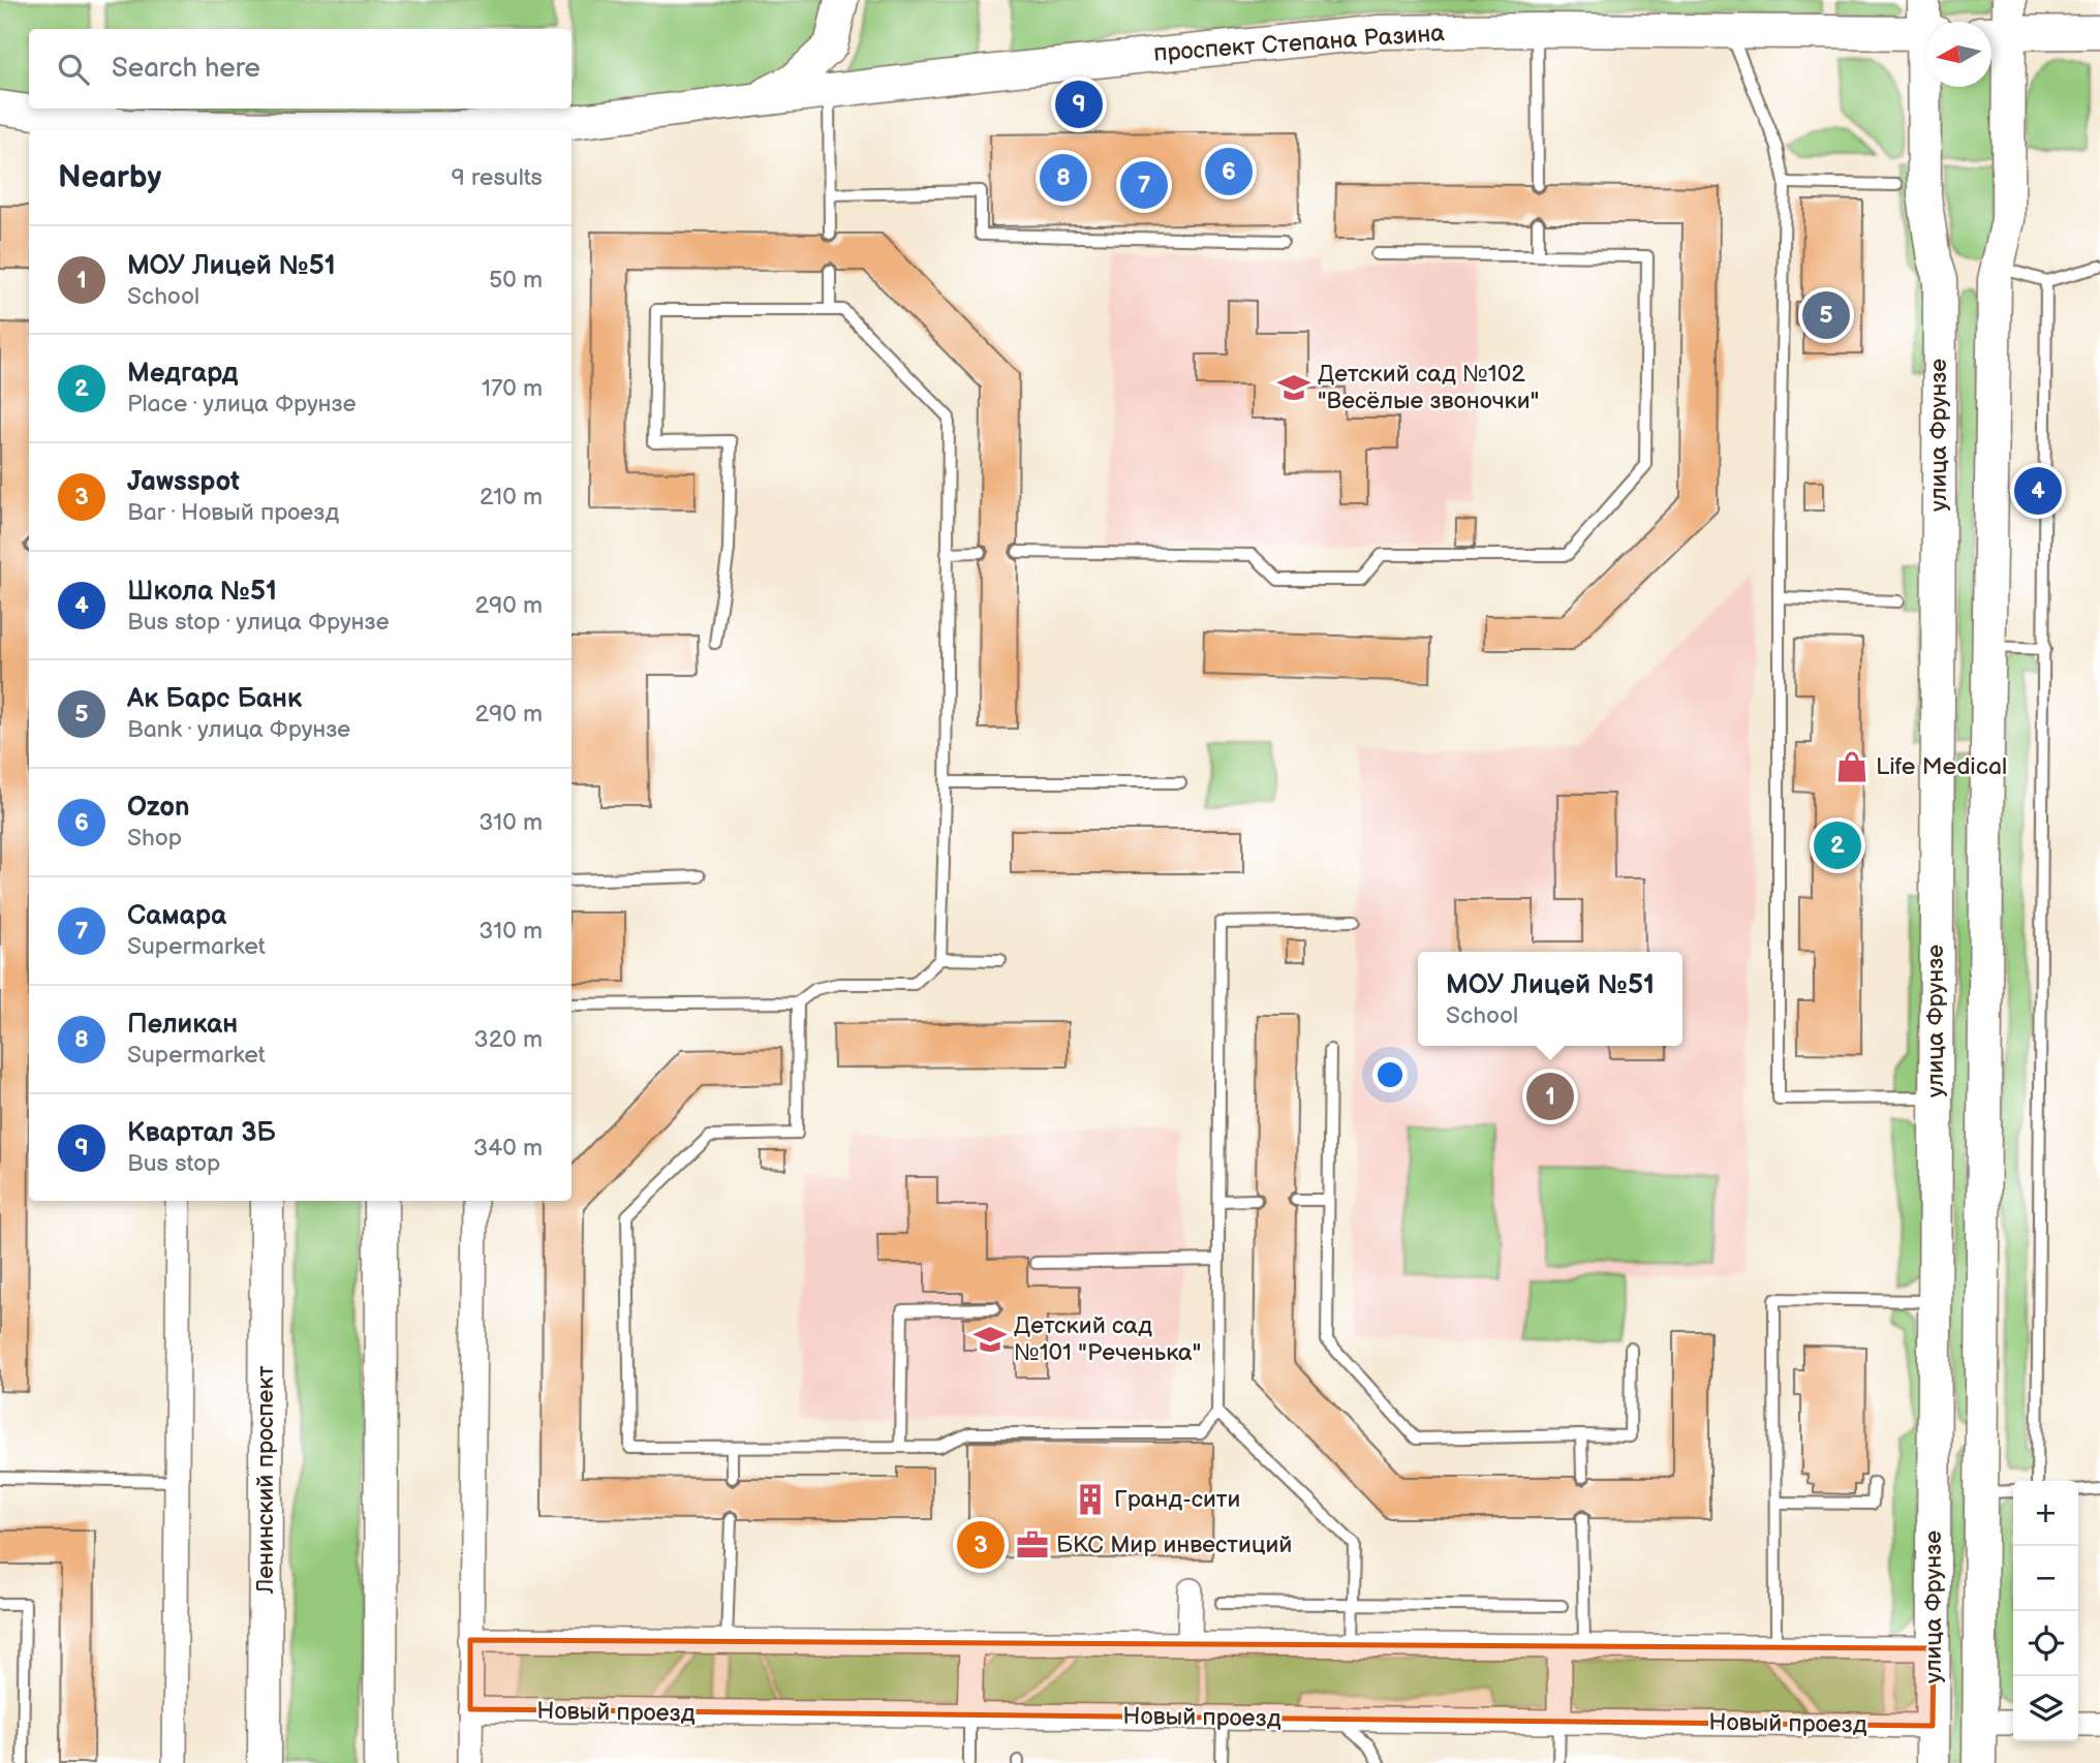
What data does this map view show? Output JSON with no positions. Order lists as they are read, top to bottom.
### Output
{
  "streets": {
    "main road": ["проспект Степана Разина", "улица Фрунзе", "Ленинский проспект"],
    "street": ["Новый проезд"]
  },
  "crossings": [
    ["улица Фрунзе", "Новый проезд"]
  ],
  "places": {
    "school or university": ["Детский сад №102 \"Весёлые звоночки\"", "Детский сад №101 \"Реченька\""],
    "shop": ["Life Medical"],
    "building": ["Гранд-сити"],
    "office": ["БКС Мир инвестиций"]
  },
  "north": "left",
  "page": {
    "search": "Search here",
    "pins": [
      "9",
      "6",
      "8",
      "7",
      "5",
      "4",
      "2",
      "1",
      "3"
    ],
    "heading": ["Nearby", "9 results"],
    "list": [
      {
        "mark": "1",
        "name": "МОУ Лицей №51",
        "note": "School",
        "value": "50 m"
      },
      {
        "mark": "2",
        "name": "Медгард",
        "note": "Place · улица Фрунзе",
        "value": "170 m"
      },
      {
        "mark": "3",
        "name": "Jawsspot",
        "note": "Bar · Новый проезд",
        "value": "210 m"
      },
      {
        "mark": "4",
        "name": "Школа №51",
        "note": "Bus stop · улица Фрунзе",
        "value": "290 m"
      },
      {
        "mark": "5",
        "name": "Ак Барс Банк",
        "note": "Bank · улица Фрунзе",
        "value": "290 m"
      },
      {
        "mark": "6",
        "name": "Ozon",
        "note": "Shop",
        "value": "310 m"
      },
      {
        "mark": "7",
        "name": "Самара",
        "note": "Supermarket",
        "value": "310 m"
      },
      {
        "mark": "8",
        "name": "Пеликан",
        "note": "Supermarket",
        "value": "320 m"
      },
      {
        "mark": "9",
        "name": "Квартал 3Б",
        "note": "Bus stop",
        "value": "340 m"
      }
    ],
    "popup": ["МОУ Лицей №51", "School"],
    "map_buttons": ["+", "−"]
  }
}
